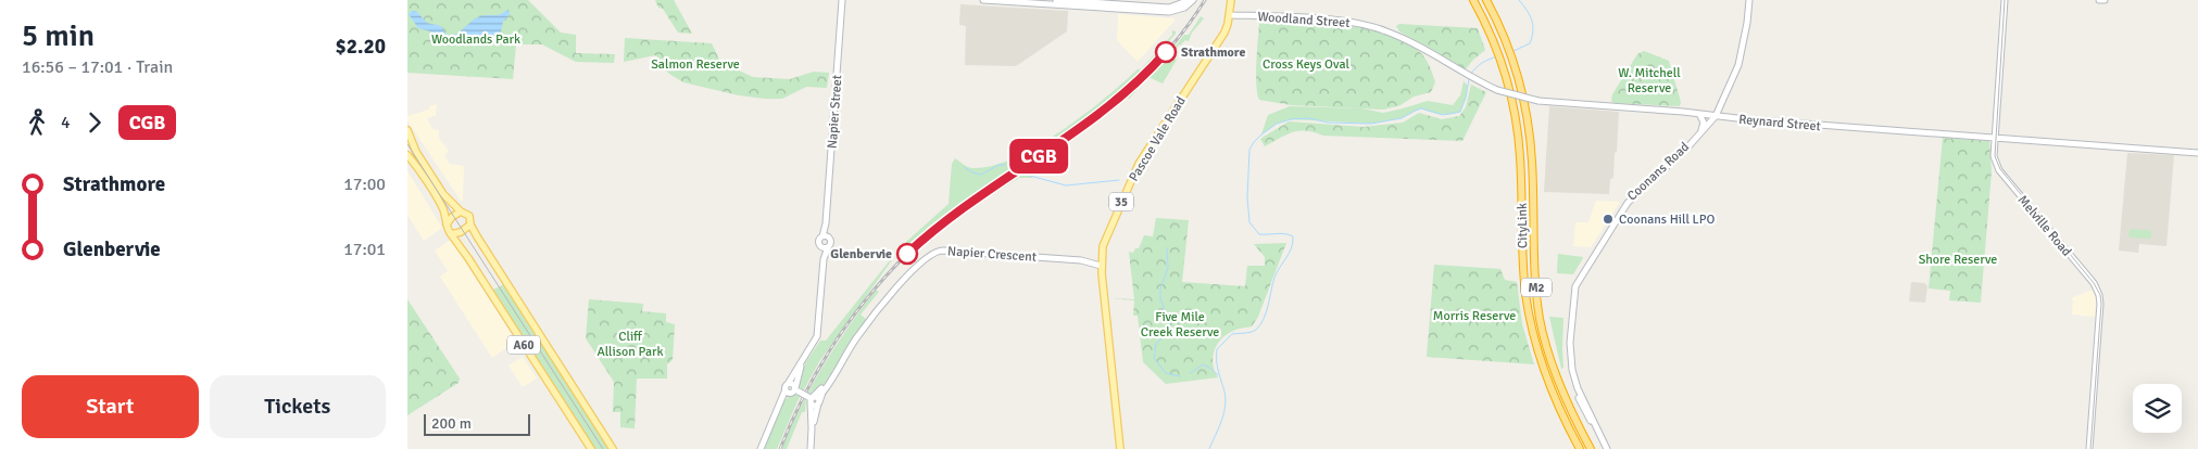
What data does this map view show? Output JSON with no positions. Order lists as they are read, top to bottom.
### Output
{
  "streets": {
    "highway": ["CityLink", "M2"],
    "main road": ["Pascoe Vale Road", "35", "A60"],
    "street": [
      "Woodland Street",
      "Napier Street",
      "Reynard Street",
      "Coonans Road",
      "Melville Road",
      "Napier Crescent"
    ]
  },
  "crossings": [
    ["Woodland Street", "Reynard Street"],
    ["Woodland Street", "Pascoe Vale Road"],
    ["Reynard Street", "Coonans Road"],
    ["Reynard Street", "Melville Road"],
    ["Pascoe Vale Road", "Napier Crescent"]
  ],
  "parks": [
    "Woodlands Park",
    "Salmon Reserve",
    "Cross Keys Oval",
    "W. Mitchell Reserve",
    "Shore Reserve",
    "Morris Reserve",
    "Five Mile Creek Reserve",
    "Cliff Allison Park"
  ],
  "places": ["Strathmore", "Coonans Hill LPO", "Glenbervie"],
  "scale_bar": "200 m",
  "page": {
    "heading": ["5 min", "16:56 – 17:01 · Train", "$2.20"],
    "on_map": "CGB",
    "legs": ["4", "CGB"],
    "list": [
      {
        "name": "Strathmore",
        "value": "17:00"
      },
      {
        "name": "Glenbervie",
        "value": "17:01"
      }
    ],
    "buttons": ["Start", "Tickets"],
    "scale": "200 m"
  }
}
